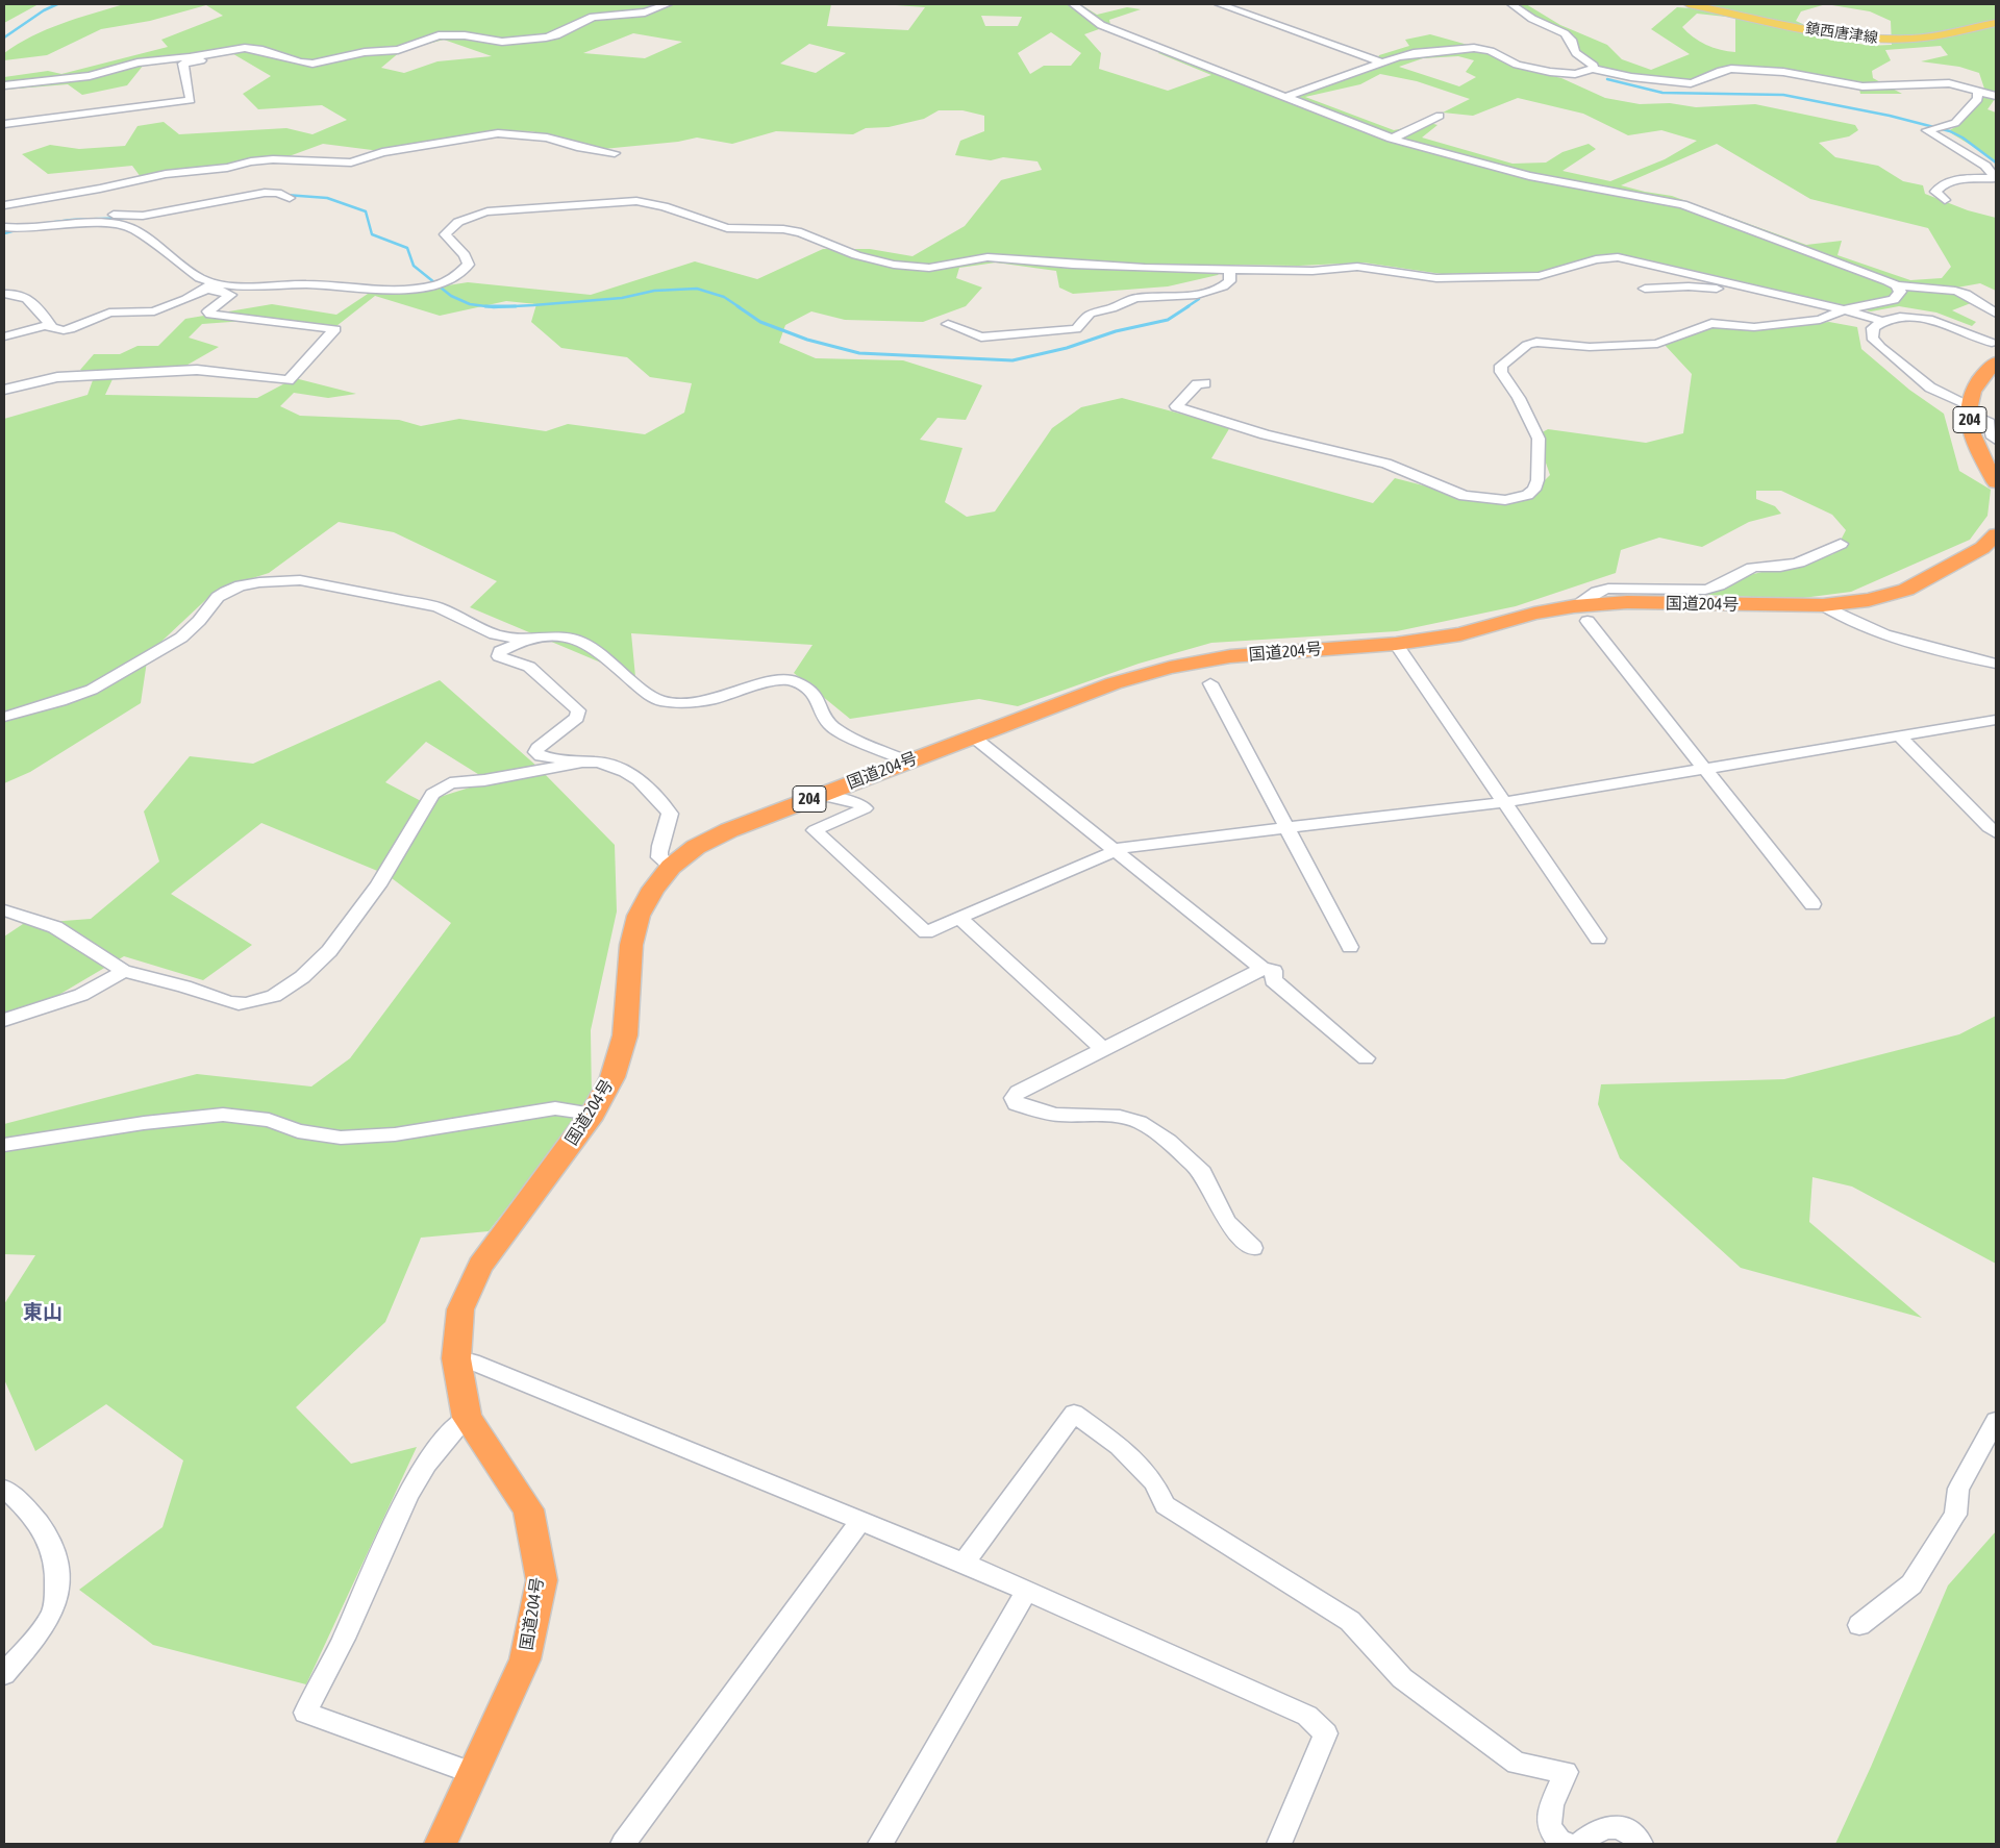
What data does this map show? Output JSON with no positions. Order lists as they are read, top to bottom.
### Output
{
  "streets": {
    "highway": ["204", "国道204号"],
    "main road": ["鎮西唐津線"]
  },
  "districts": ["東山"]
}
